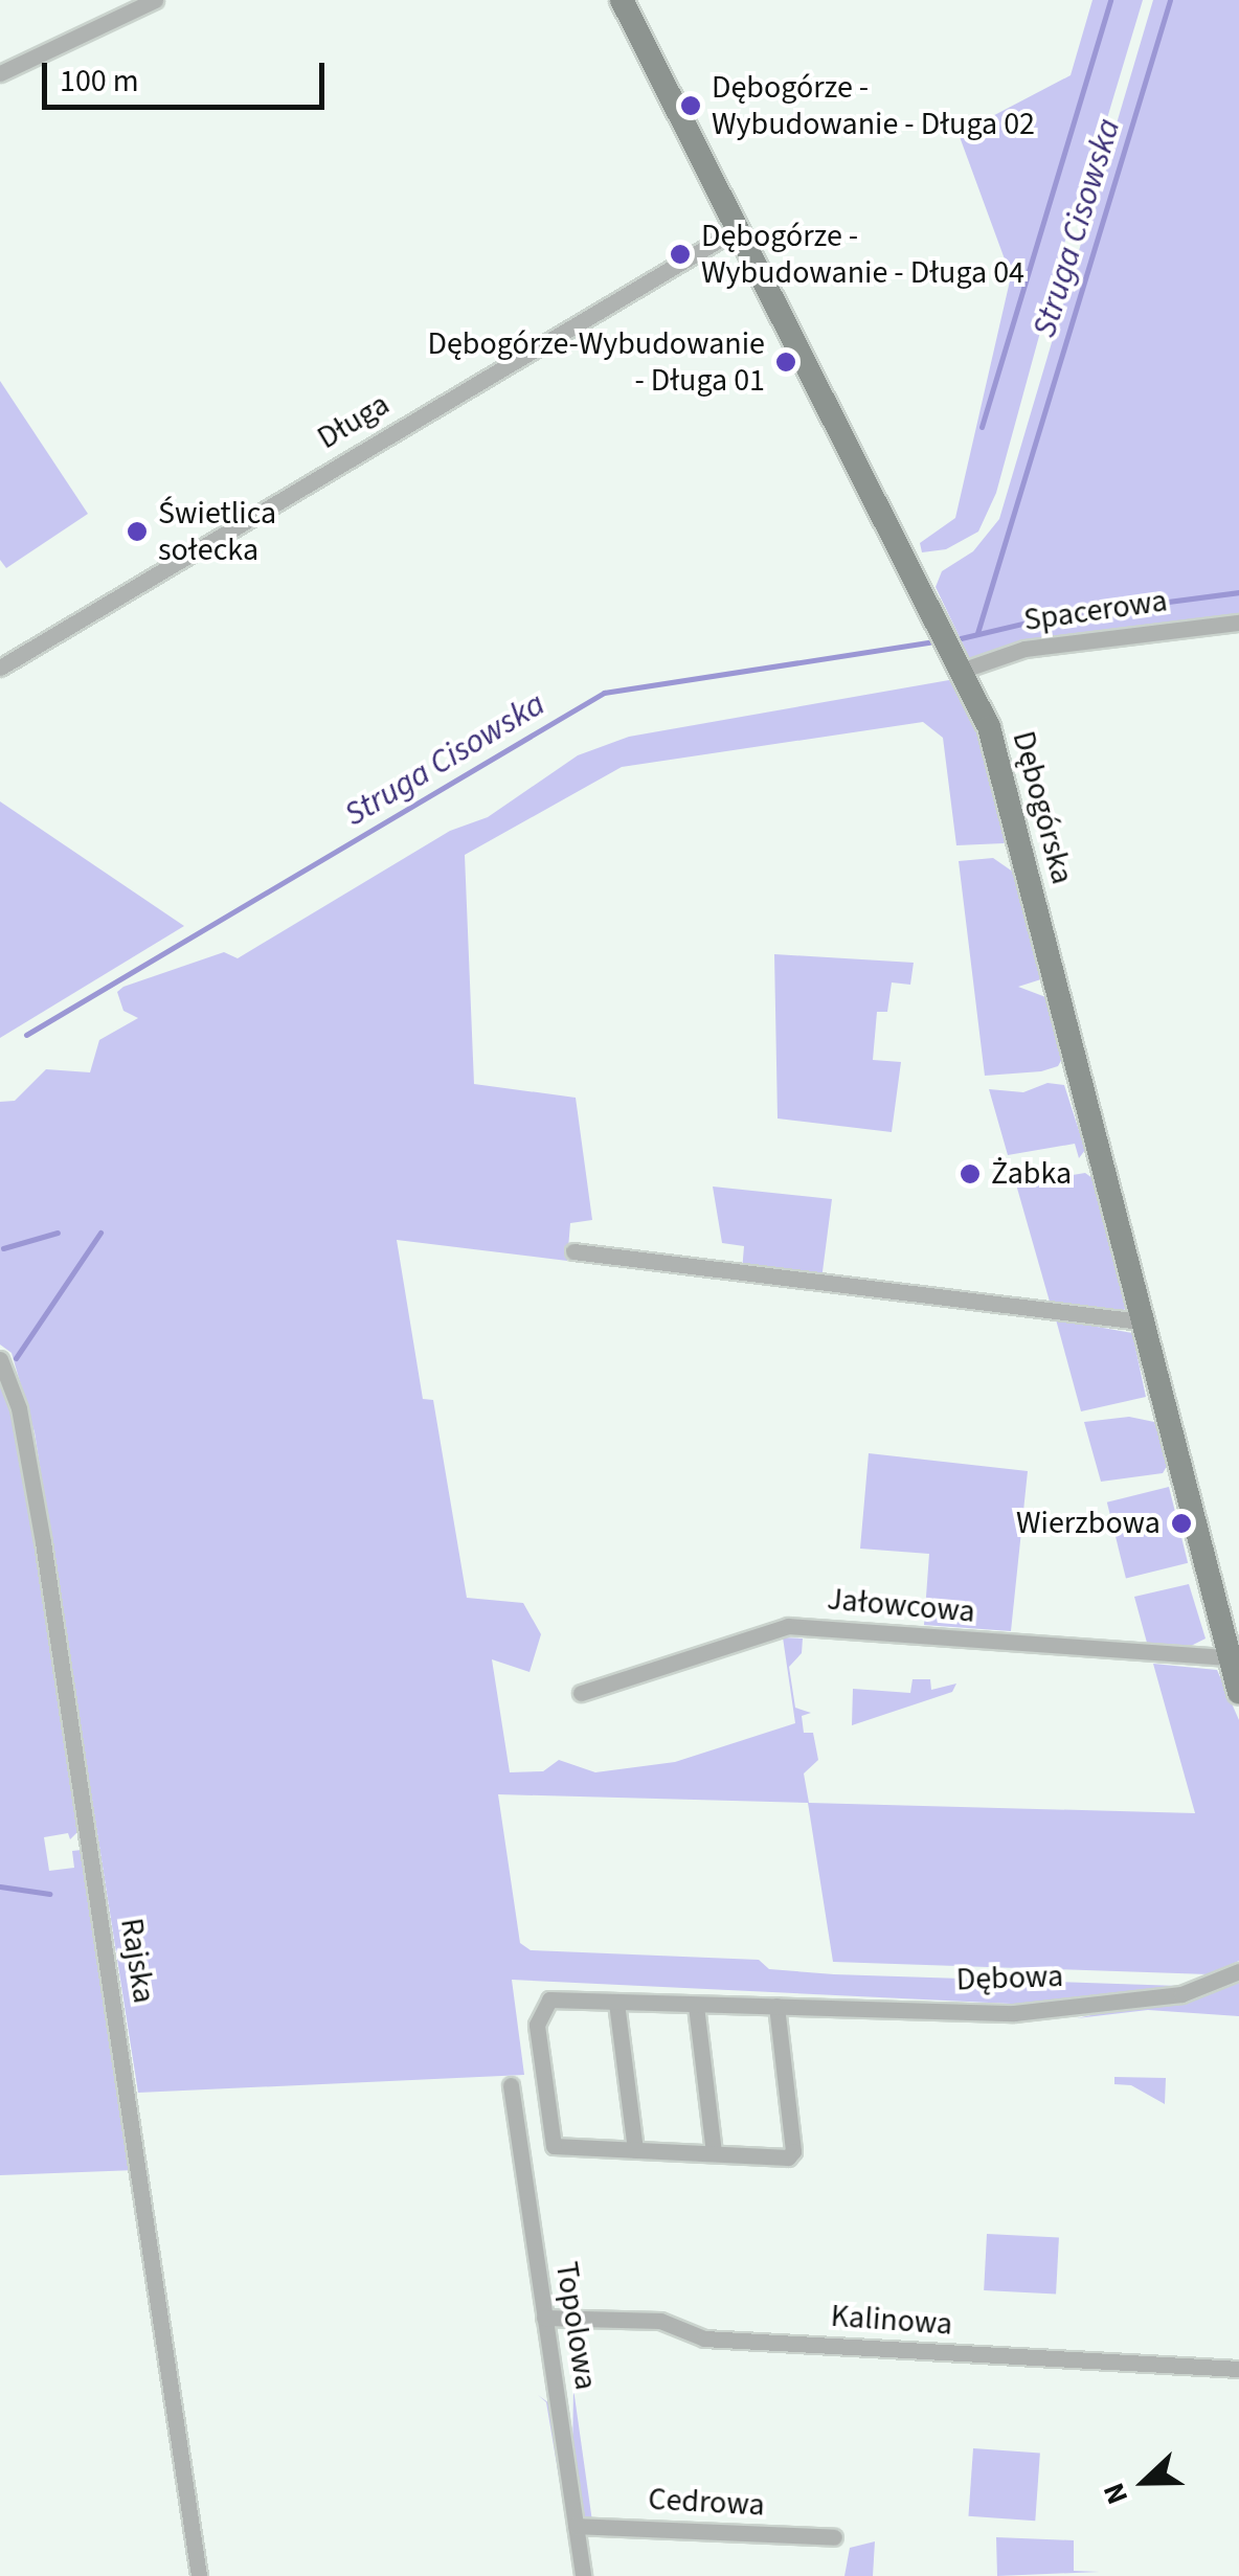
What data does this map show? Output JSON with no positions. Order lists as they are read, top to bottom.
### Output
{
  "streets": {
    "street": [
      "Długa",
      "Spacerowa",
      "Dębogórska",
      "Jałowcowa",
      "Rajska",
      "Dębowa",
      "Kalinowa",
      "Topolowa",
      "Cedrowa"
    ]
  },
  "crossings": [
    ["Długa", "Dębogórska"],
    ["Spacerowa", "Dębogórska"],
    ["Dębogórska", "Jałowcowa"],
    ["Kalinowa", "Topolowa"],
    ["Topolowa", "Cedrowa"]
  ],
  "water": ["Struga Cisowska"],
  "places": [
    "Dębogórze - Wybudowanie - Długa 02",
    "Dębogórze - Wybudowanie - Długa 04",
    "Dębogórze-Wybudowanie - Długa 01",
    "Świetlica sołecka",
    "Żabka",
    "Wierzbowa"
  ],
  "scale_bar": "100 m",
  "north": "left"
}
